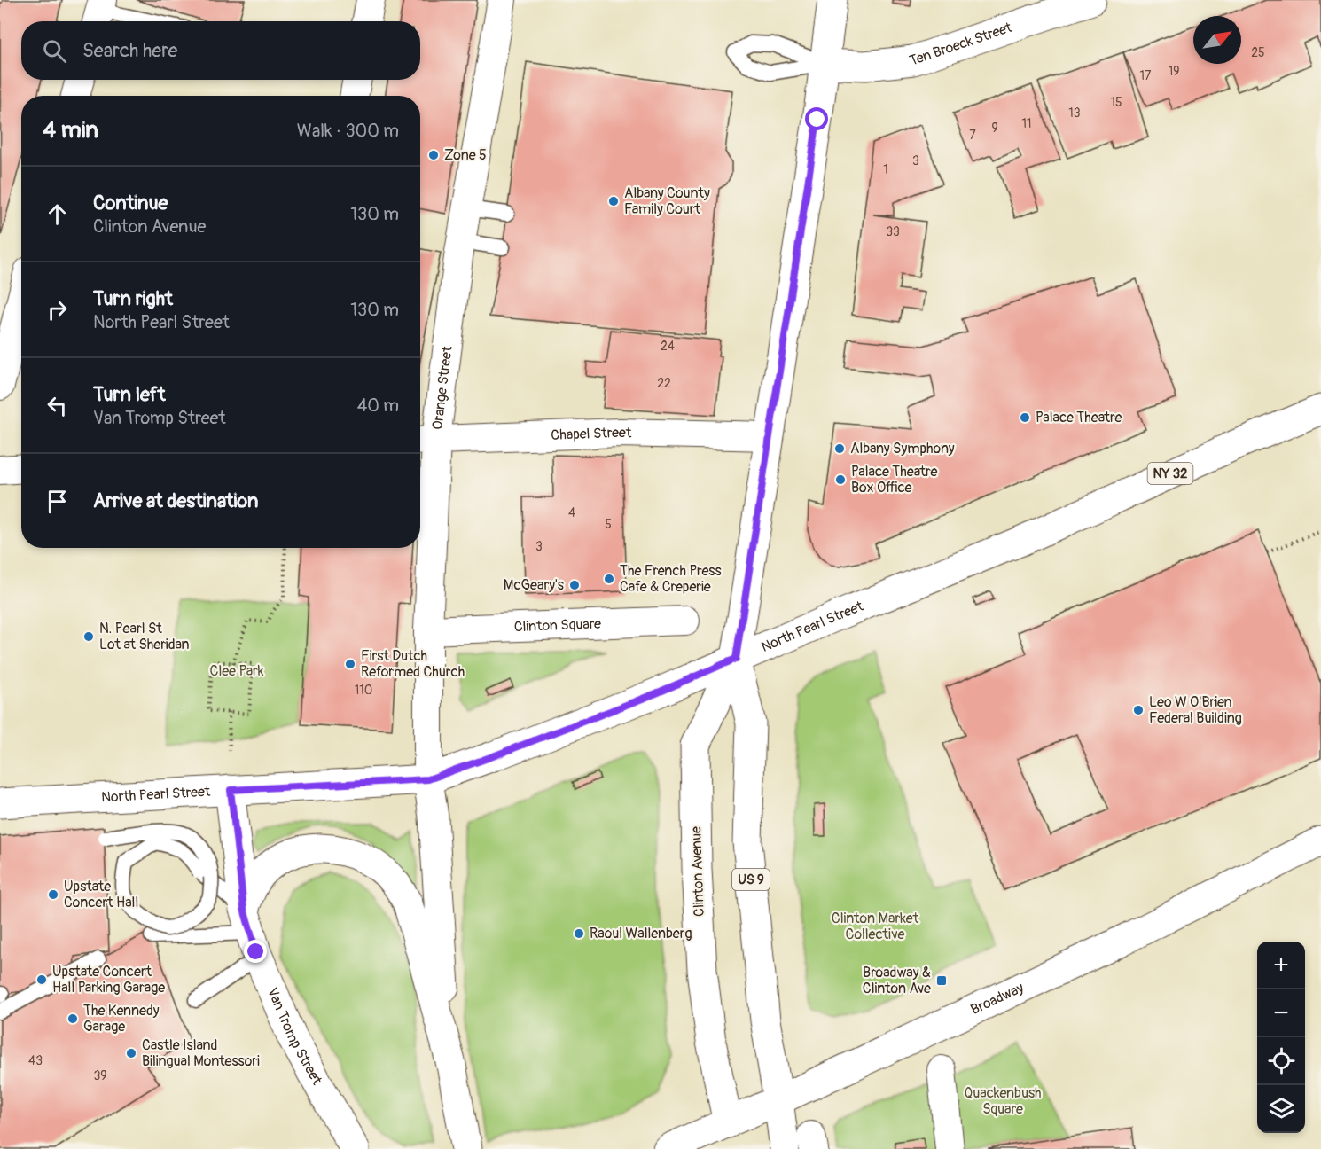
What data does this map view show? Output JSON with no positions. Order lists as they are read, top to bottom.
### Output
{
  "streets": {
    "main road": [
      "Ten Broeck Street",
      "NY 32",
      "North Pearl Street",
      "Clinton Avenue",
      "US 9",
      "Broadway",
      "Van Tromp Street"
    ],
    "street": ["Orange Street", "Chapel Street", "Clinton Square"]
  },
  "crossings": [
    ["Ten Broeck Street", "Clinton Avenue"],
    ["Orange Street", "Chapel Street"],
    ["Orange Street", "Clinton Square"],
    ["Orange Street", "North Pearl Street"],
    ["Chapel Street", "Clinton Avenue"],
    ["North Pearl Street", "Clinton Avenue"],
    ["North Pearl Street", "Van Tromp Street"],
    ["Clinton Avenue", "Broadway"]
  ],
  "parks": ["Clee Park", "Clinton Market Collective", "Quackenbush Square"],
  "places": {
    "other": [
      "Zone 5",
      "Albany County Family Court",
      "Palace Theatre",
      "Albany Symphony",
      "Palace Theatre Box Office",
      "The French Press Cafe & Creperie",
      "McGeary's",
      "N. Pearl St Lot at Sheridan",
      "First Dutch Reformed Church",
      "Leo W O'Brien Federal Building",
      "Upstate Concert Hall",
      "Raoul Wallenberg",
      "Upstate Concert Hall Parking Garage",
      "The Kennedy Garage",
      "Castle Island Bilingual Montessori"
    ],
    "transit": ["Broadway & Clinton Ave"]
  },
  "house_numbers": [
    "25",
    "19",
    "17",
    "15",
    "13",
    "11",
    "9",
    "7",
    "3",
    "1",
    "33",
    "24",
    "22",
    "4",
    "5",
    "3",
    "110",
    "43",
    "39"
  ],
  "north": "top right",
  "page": {
    "search": "Search here",
    "heading": ["4 min", "Walk · 300 m"],
    "list": [
      ["Continue", "Clinton Avenue", "130 m"],
      ["Turn right", "North Pearl Street", "130 m"],
      ["Turn left", "Van Tromp Street", "40 m"],
      "Arrive at destination"
    ],
    "map_buttons": ["+", "−"]
  }
}
